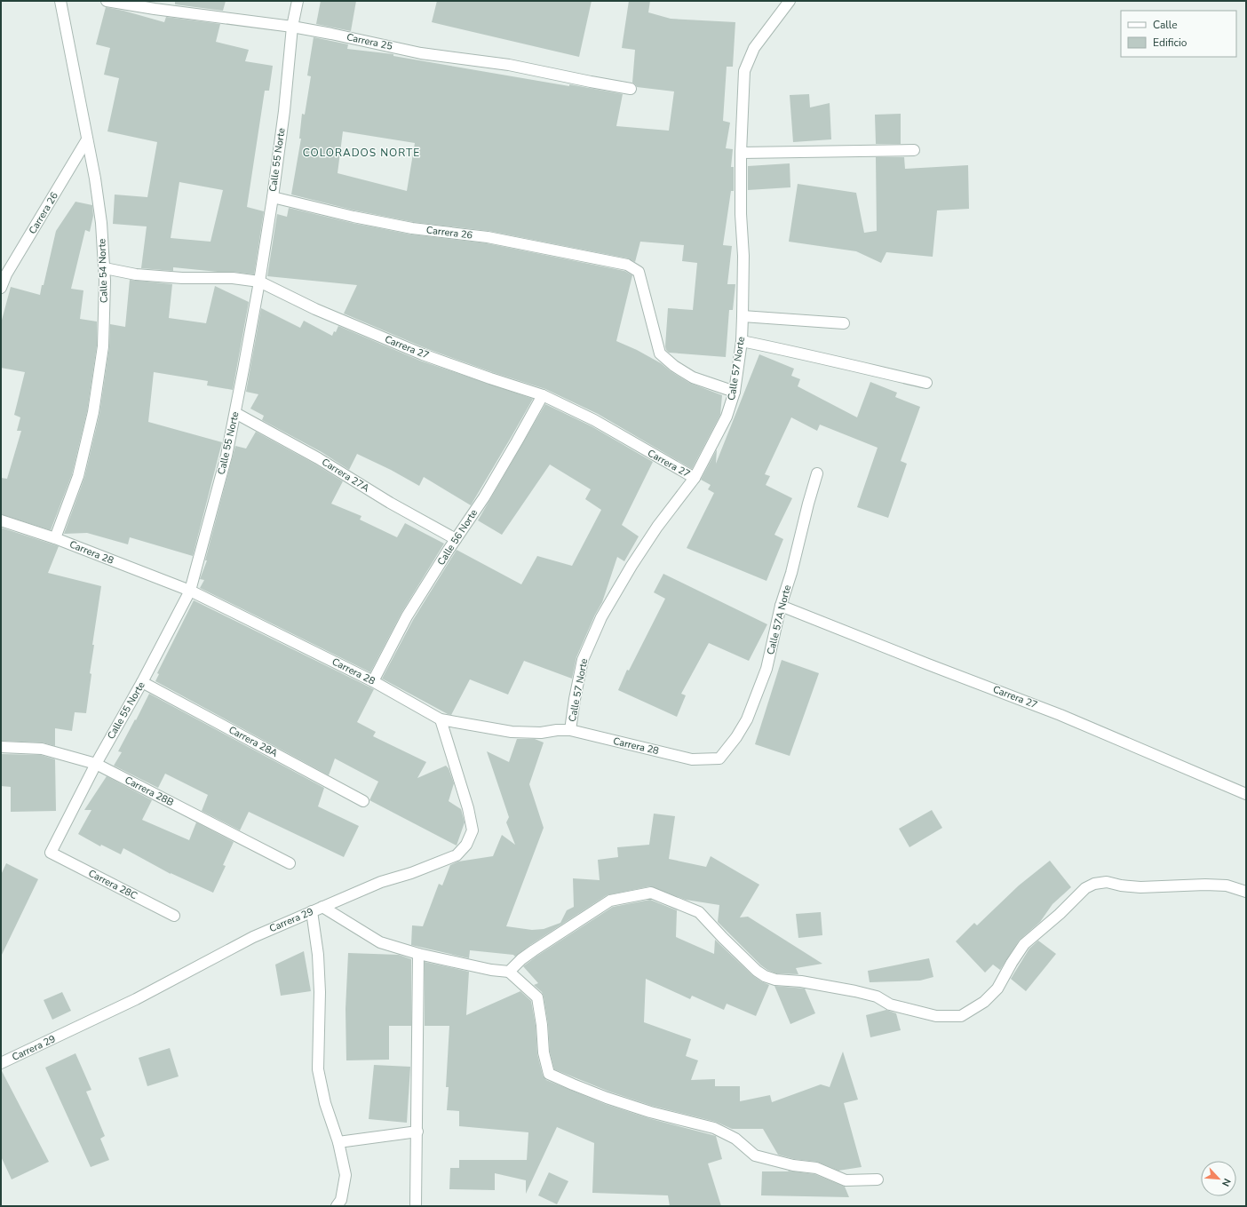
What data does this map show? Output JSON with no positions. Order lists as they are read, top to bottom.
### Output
{
  "streets": {
    "street": [
      "Carrera 25",
      "Calle 55 Norte",
      "Carrera 26",
      "Calle 54 Norte",
      "Carrera 27",
      "Calle 57 Norte",
      "Carrera 27A",
      "Calle 56 Norte",
      "Carrera 28",
      "Calle 57A Norte",
      "Carrera 28A",
      "Carrera 28B",
      "Carrera 28C",
      "Carrera 29"
    ]
  },
  "crossings": [
    ["Carrera 25", "Calle 55 Norte"],
    ["Calle 55 Norte", "Carrera 26"],
    ["Calle 55 Norte", "Carrera 27"],
    ["Calle 55 Norte", "Carrera 27A"],
    ["Calle 55 Norte", "Carrera 28"],
    ["Calle 55 Norte", "Carrera 28A"],
    ["Calle 55 Norte", "Carrera 28B"],
    ["Calle 55 Norte", "Carrera 28C"],
    ["Carrera 26", "Calle 54 Norte"],
    ["Carrera 26", "Calle 57 Norte"],
    ["Calle 54 Norte", "Carrera 27"],
    ["Calle 54 Norte", "Carrera 28"],
    ["Carrera 27", "Calle 57 Norte"],
    ["Carrera 27", "Calle 56 Norte"],
    ["Carrera 27", "Calle 57A Norte"],
    ["Calle 57 Norte", "Carrera 28"],
    ["Carrera 27A", "Calle 56 Norte"],
    ["Calle 56 Norte", "Carrera 28"],
    ["Carrera 28", "Calle 57A Norte"],
    ["Carrera 28", "Carrera 29"]
  ],
  "districts": ["COLORADOS NORTE"],
  "legend": ["Calle", "Edificio"],
  "north": "bottom right"
}
